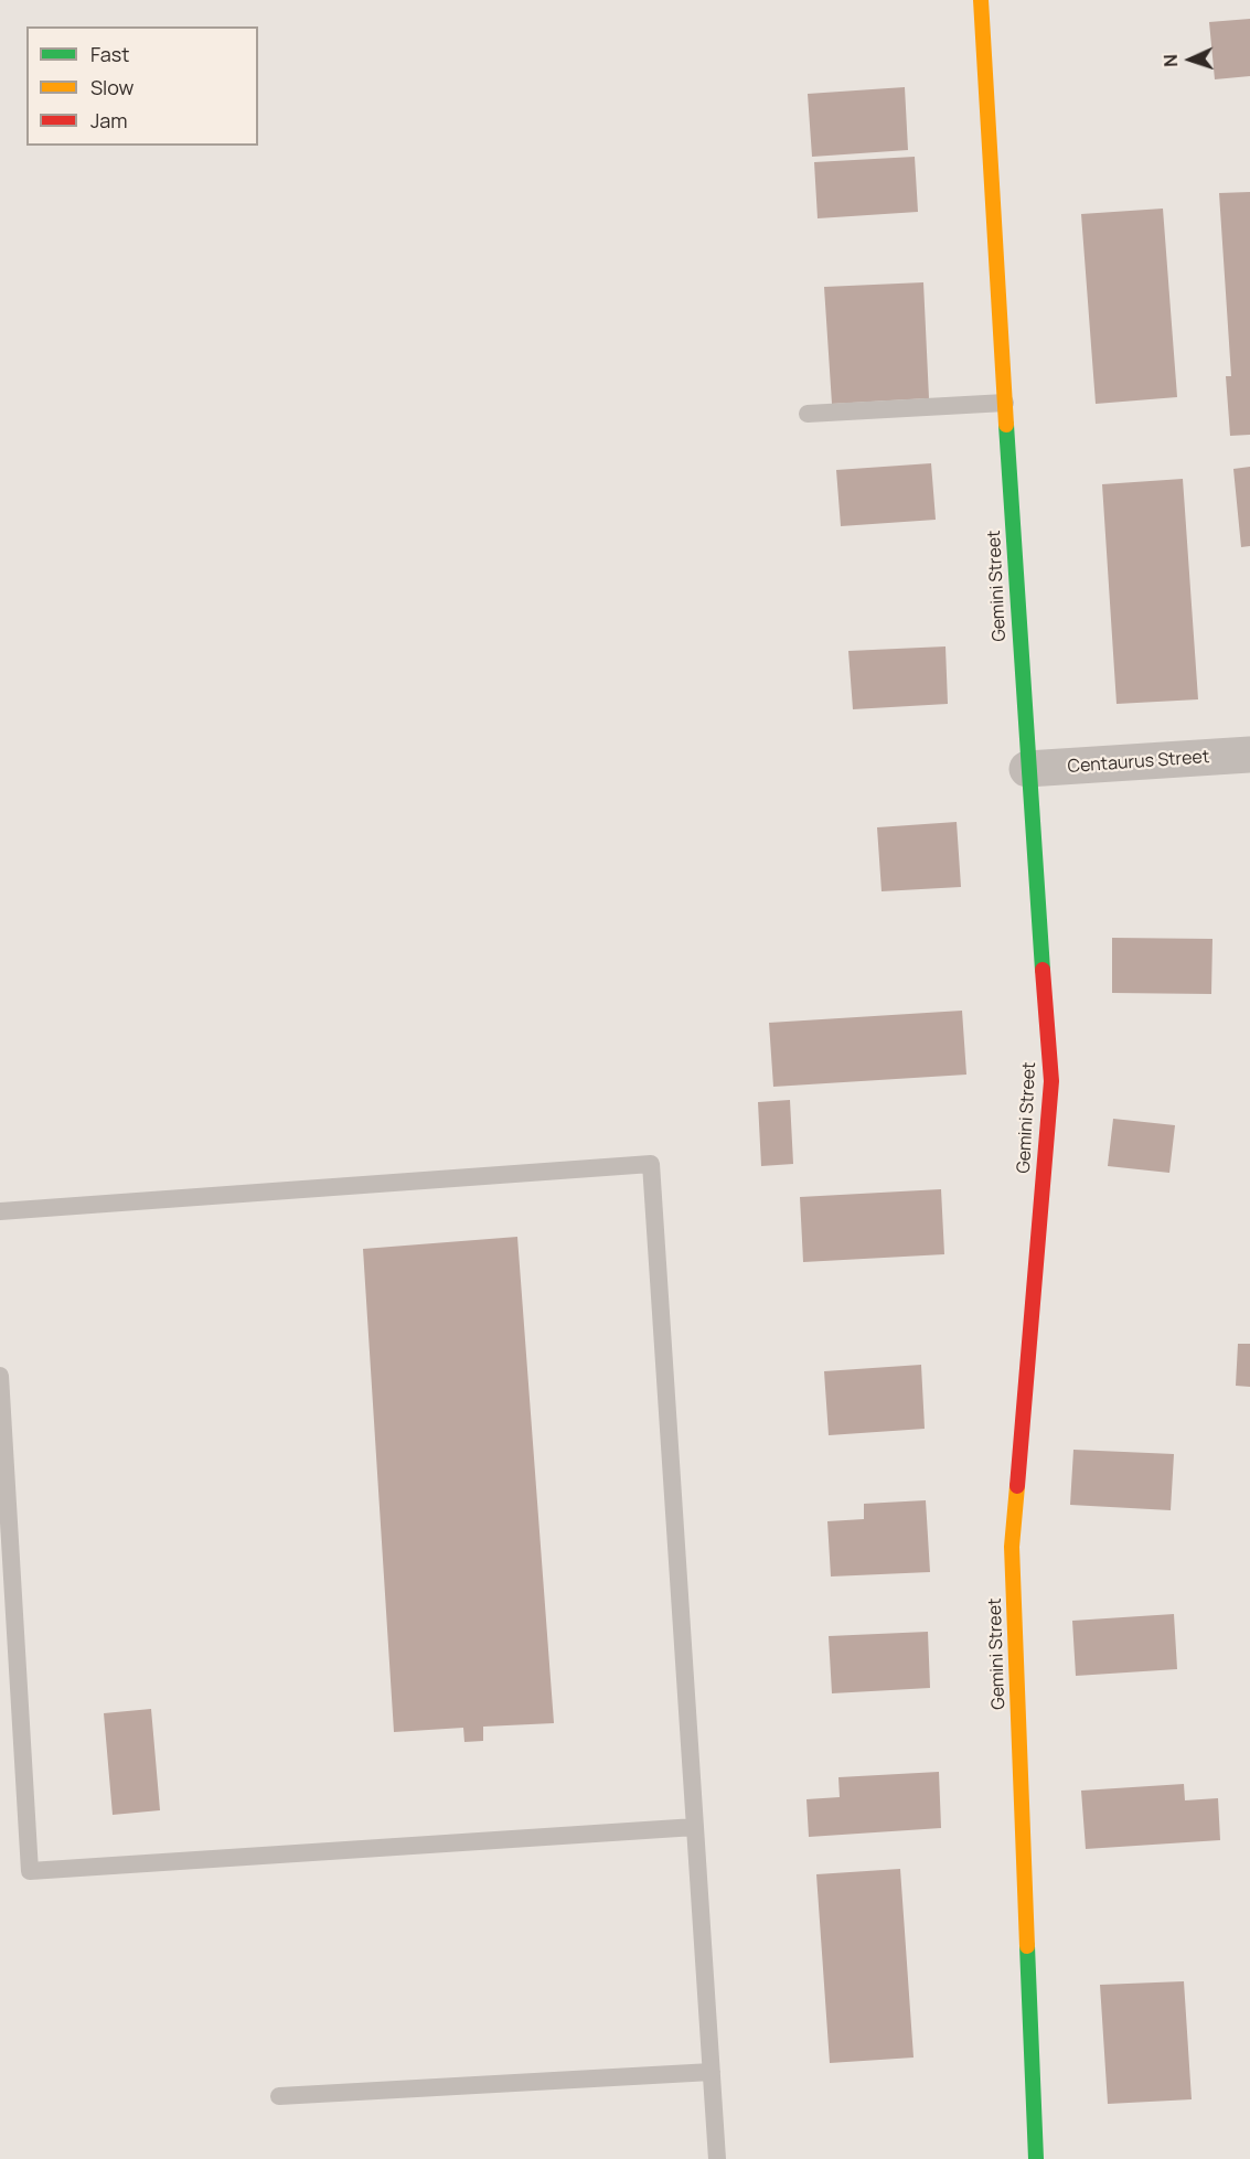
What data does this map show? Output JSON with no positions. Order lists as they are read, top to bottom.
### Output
{
  "streets": {
    "street": ["Gemini Street", "Centaurus Street"]
  },
  "crossings": [
    ["Gemini Street", "Centaurus Street"]
  ],
  "legend": ["Fast", "Slow", "Jam"],
  "north": "left"
}
